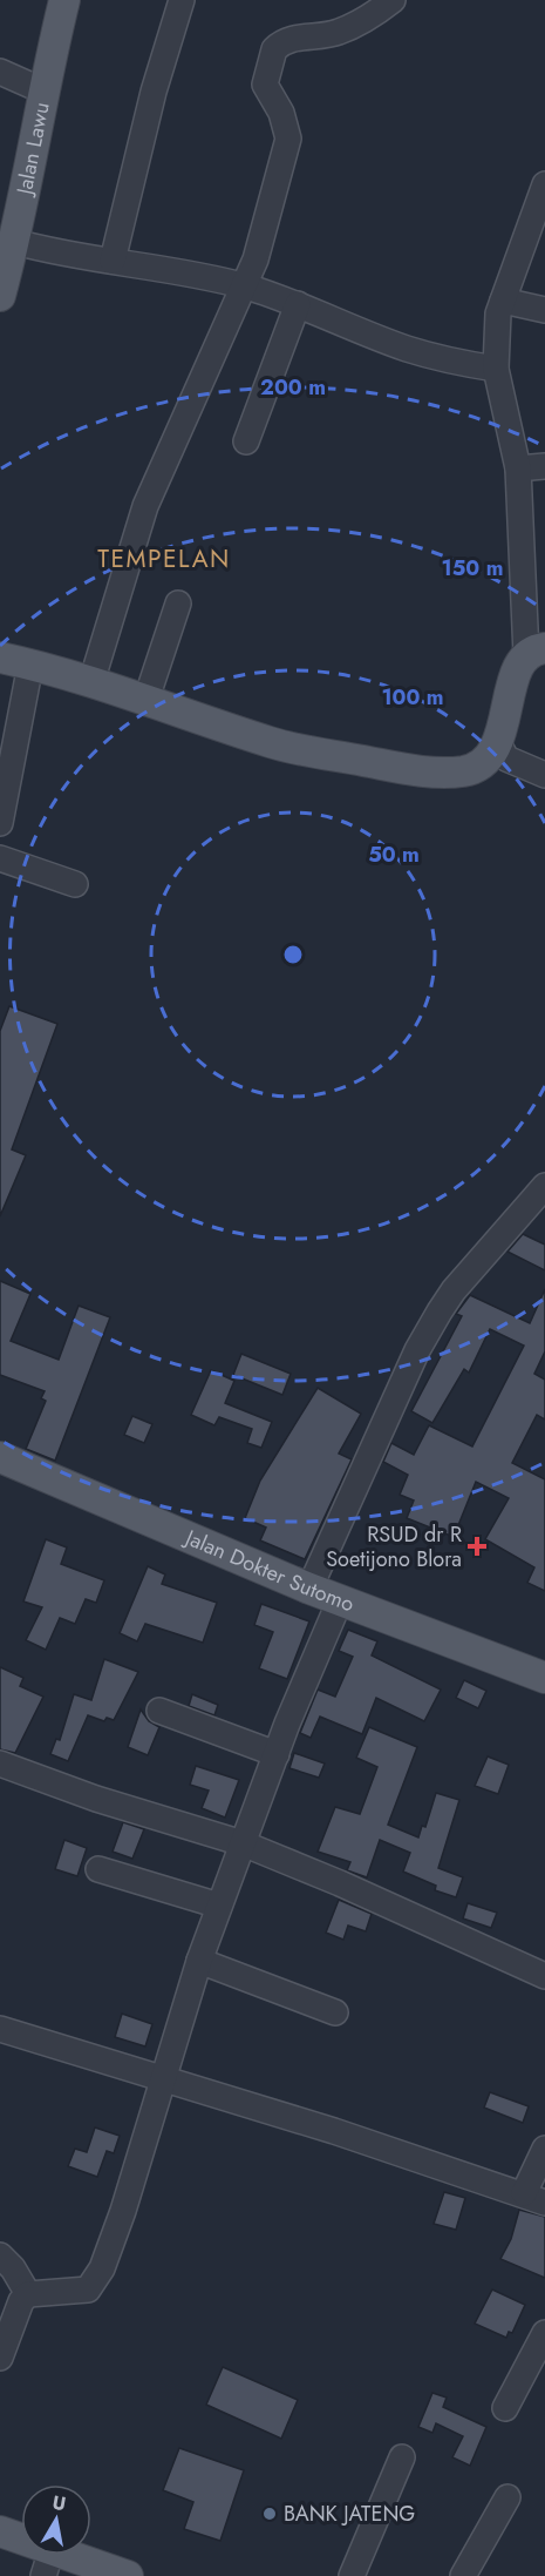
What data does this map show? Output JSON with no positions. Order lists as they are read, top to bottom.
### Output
{
  "streets": {
    "main road": ["Jalan Lawu", "Jalan Dokter Sutomo"]
  },
  "districts": ["TEMPELAN"],
  "places": {
    "health": ["RSUD dr R Soetijono Blora"],
    "other": ["BANK JATENG"]
  },
  "north": "top",
  "rings": [
    "200 m",
    "150 m",
    "100 m",
    "50 m"
  ]
}
